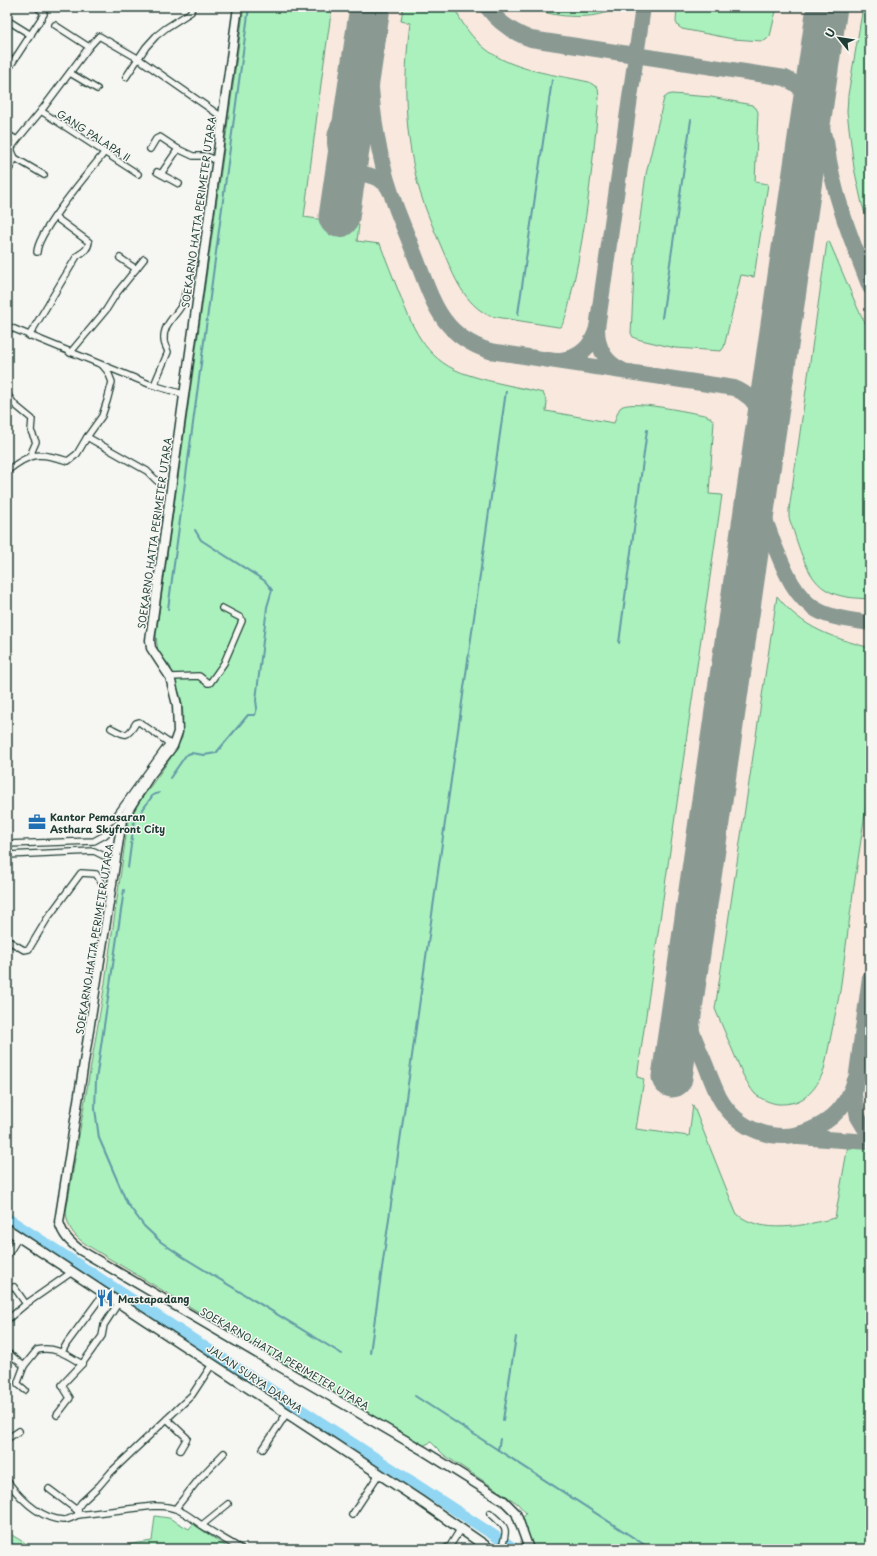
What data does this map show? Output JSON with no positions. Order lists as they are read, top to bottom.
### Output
{
  "streets": {
    "main road": ["SOEKARNO HATTA PERIMETER UTARA", "JALAN SURYA DARMA"],
    "street": ["GANG PALAPA II"]
  },
  "places": {
    "office": ["Kantor Pemasaran Asthara Skyfront City"],
    "restaurant": ["Mastapadang"]
  },
  "north": "top left"
}
